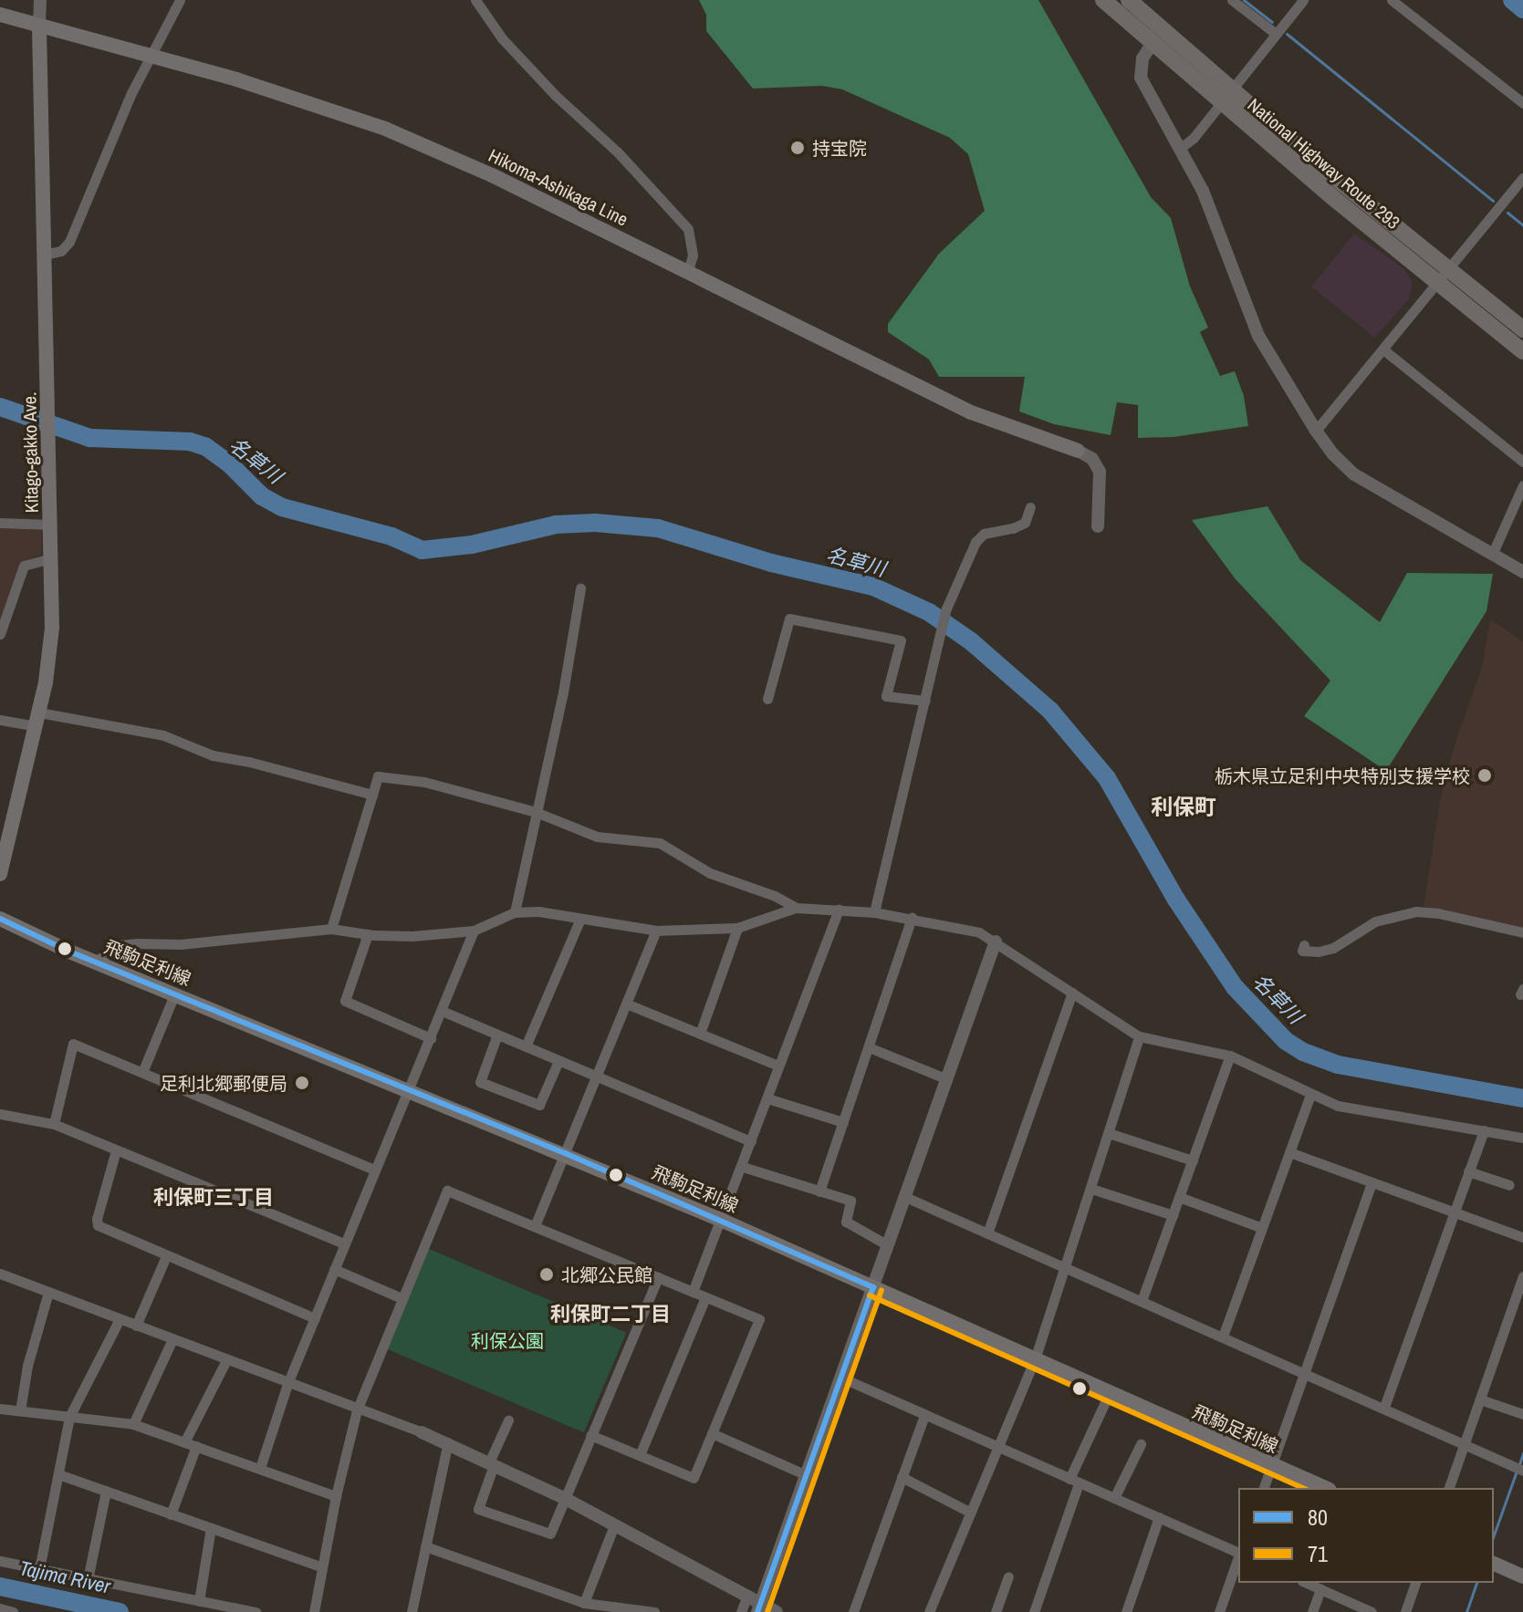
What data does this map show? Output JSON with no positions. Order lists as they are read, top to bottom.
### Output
{
  "streets": {
    "highway": ["National Highway Route 293"],
    "main road": ["Hikoma-Ashikaga Line", "Kitago-gakko Ave.", "飛駒足利線"]
  },
  "crossings": [
    ["Hikoma-Ashikaga Line", "Kitago-gakko Ave."]
  ],
  "districts": ["利保町", "利保町三丁目", "利保町二丁目"],
  "water": ["名草川", "Tajima River"],
  "parks": ["利保公園"],
  "places": [
    "持宝院",
    "栃木県立足利中央特別支援学校",
    "足利北郷郵便局",
    "北郷公民館"
  ],
  "lines": ["transit line 80", "transit line 71"],
  "legend": ["80", "71"]
}
